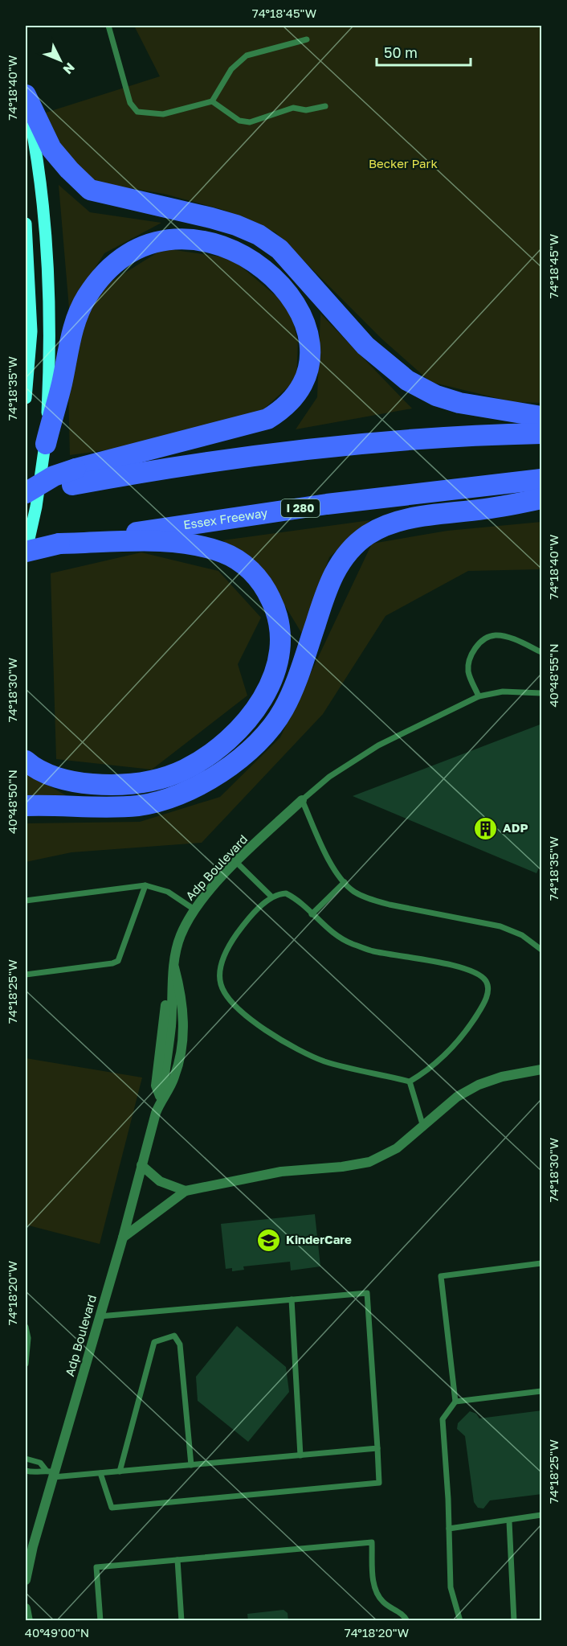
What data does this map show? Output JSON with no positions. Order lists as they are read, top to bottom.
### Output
{
  "streets": {
    "highway": ["I 280", "Essex Freeway"],
    "street": ["Adp Boulevard"]
  },
  "parks": ["Becker Park"],
  "places": {
    "building": ["ADP"],
    "school or university": ["KinderCare"]
  },
  "scale_bar": "50 m",
  "north": "bottom right",
  "coordinates": [
    "74°18'45\"W",
    "74°18'40\"W",
    "74°18'35\"W",
    "40°48'55\"N",
    "74°18'30\"W",
    "40°48'50\"N",
    "74°18'25\"W",
    "74°18'20\"W",
    "40°49'00\"N"
  ]
}
